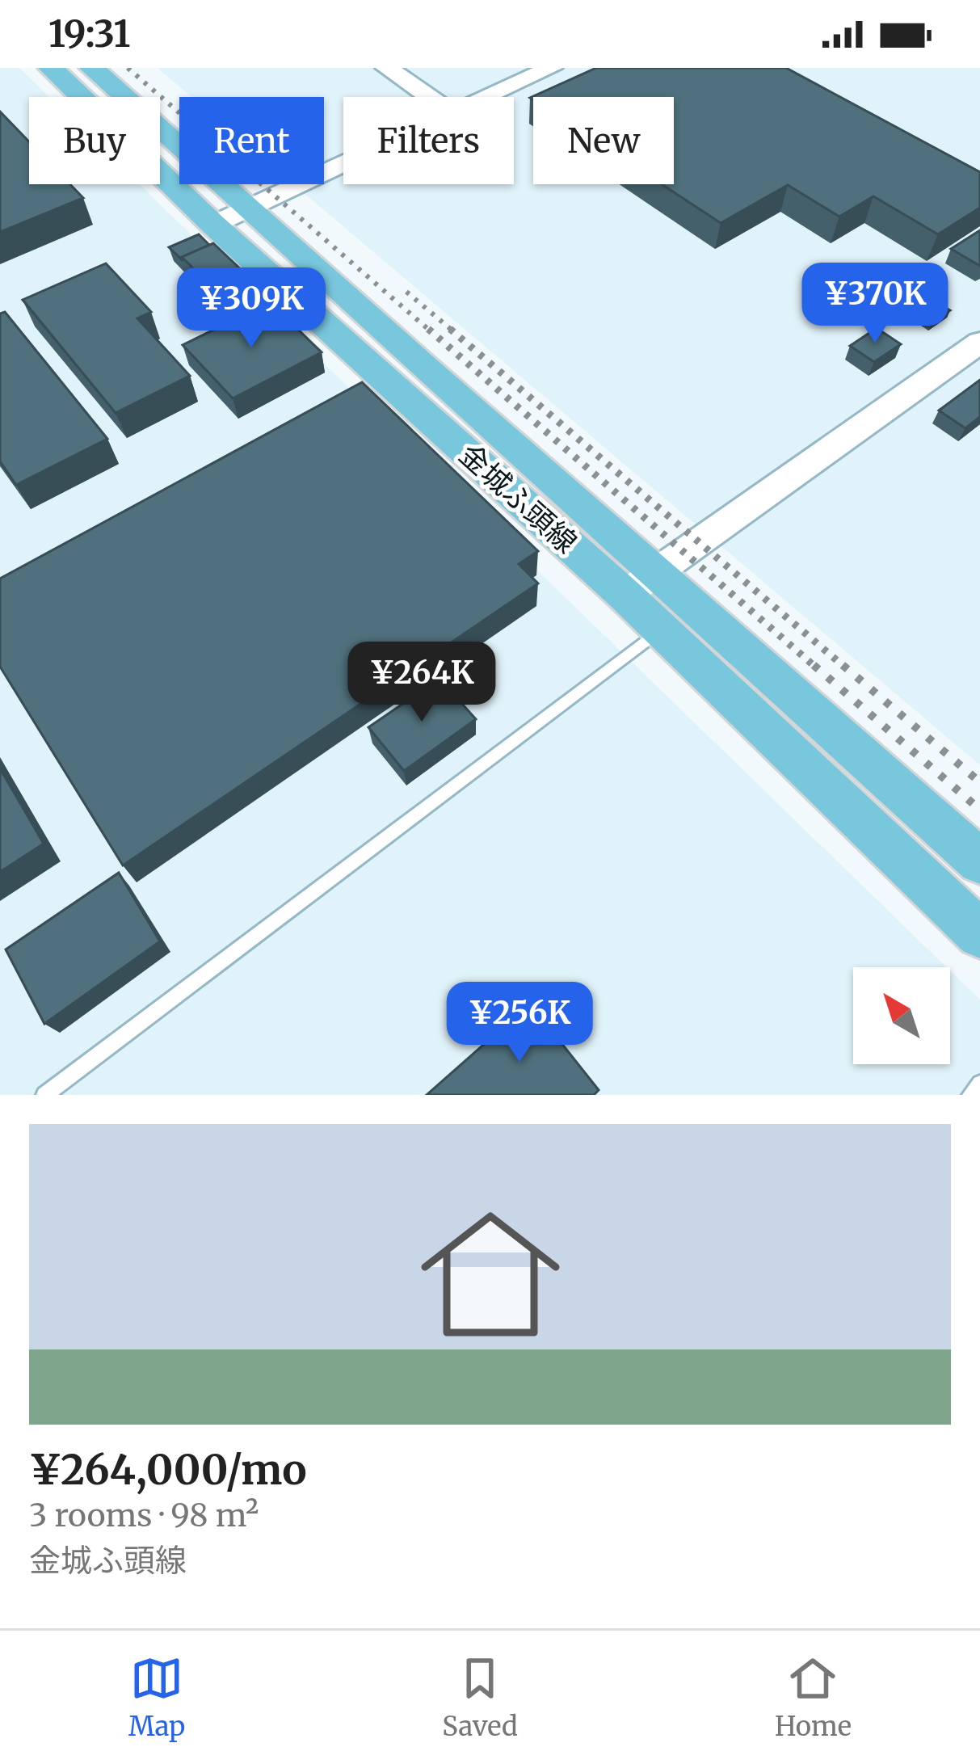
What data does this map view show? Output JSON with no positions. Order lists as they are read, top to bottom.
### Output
{
  "streets": {
    "main road": ["金城ふ頭線"]
  },
  "north": "top left",
  "page": {
    "status": "19:31",
    "chip": [
      "Buy",
      "Rent",
      "Filters",
      "New"
    ],
    "price": [
      "¥370K",
      "¥309K",
      "¥264K",
      "¥256K"
    ],
    "list": [
      {
        "name": "¥264,000/mo",
        "note": "3 rooms · 98 m² · 金城ふ頭線"
      }
    ],
    "tabs": ["Map", "Saved", "Home"]
  }
}
